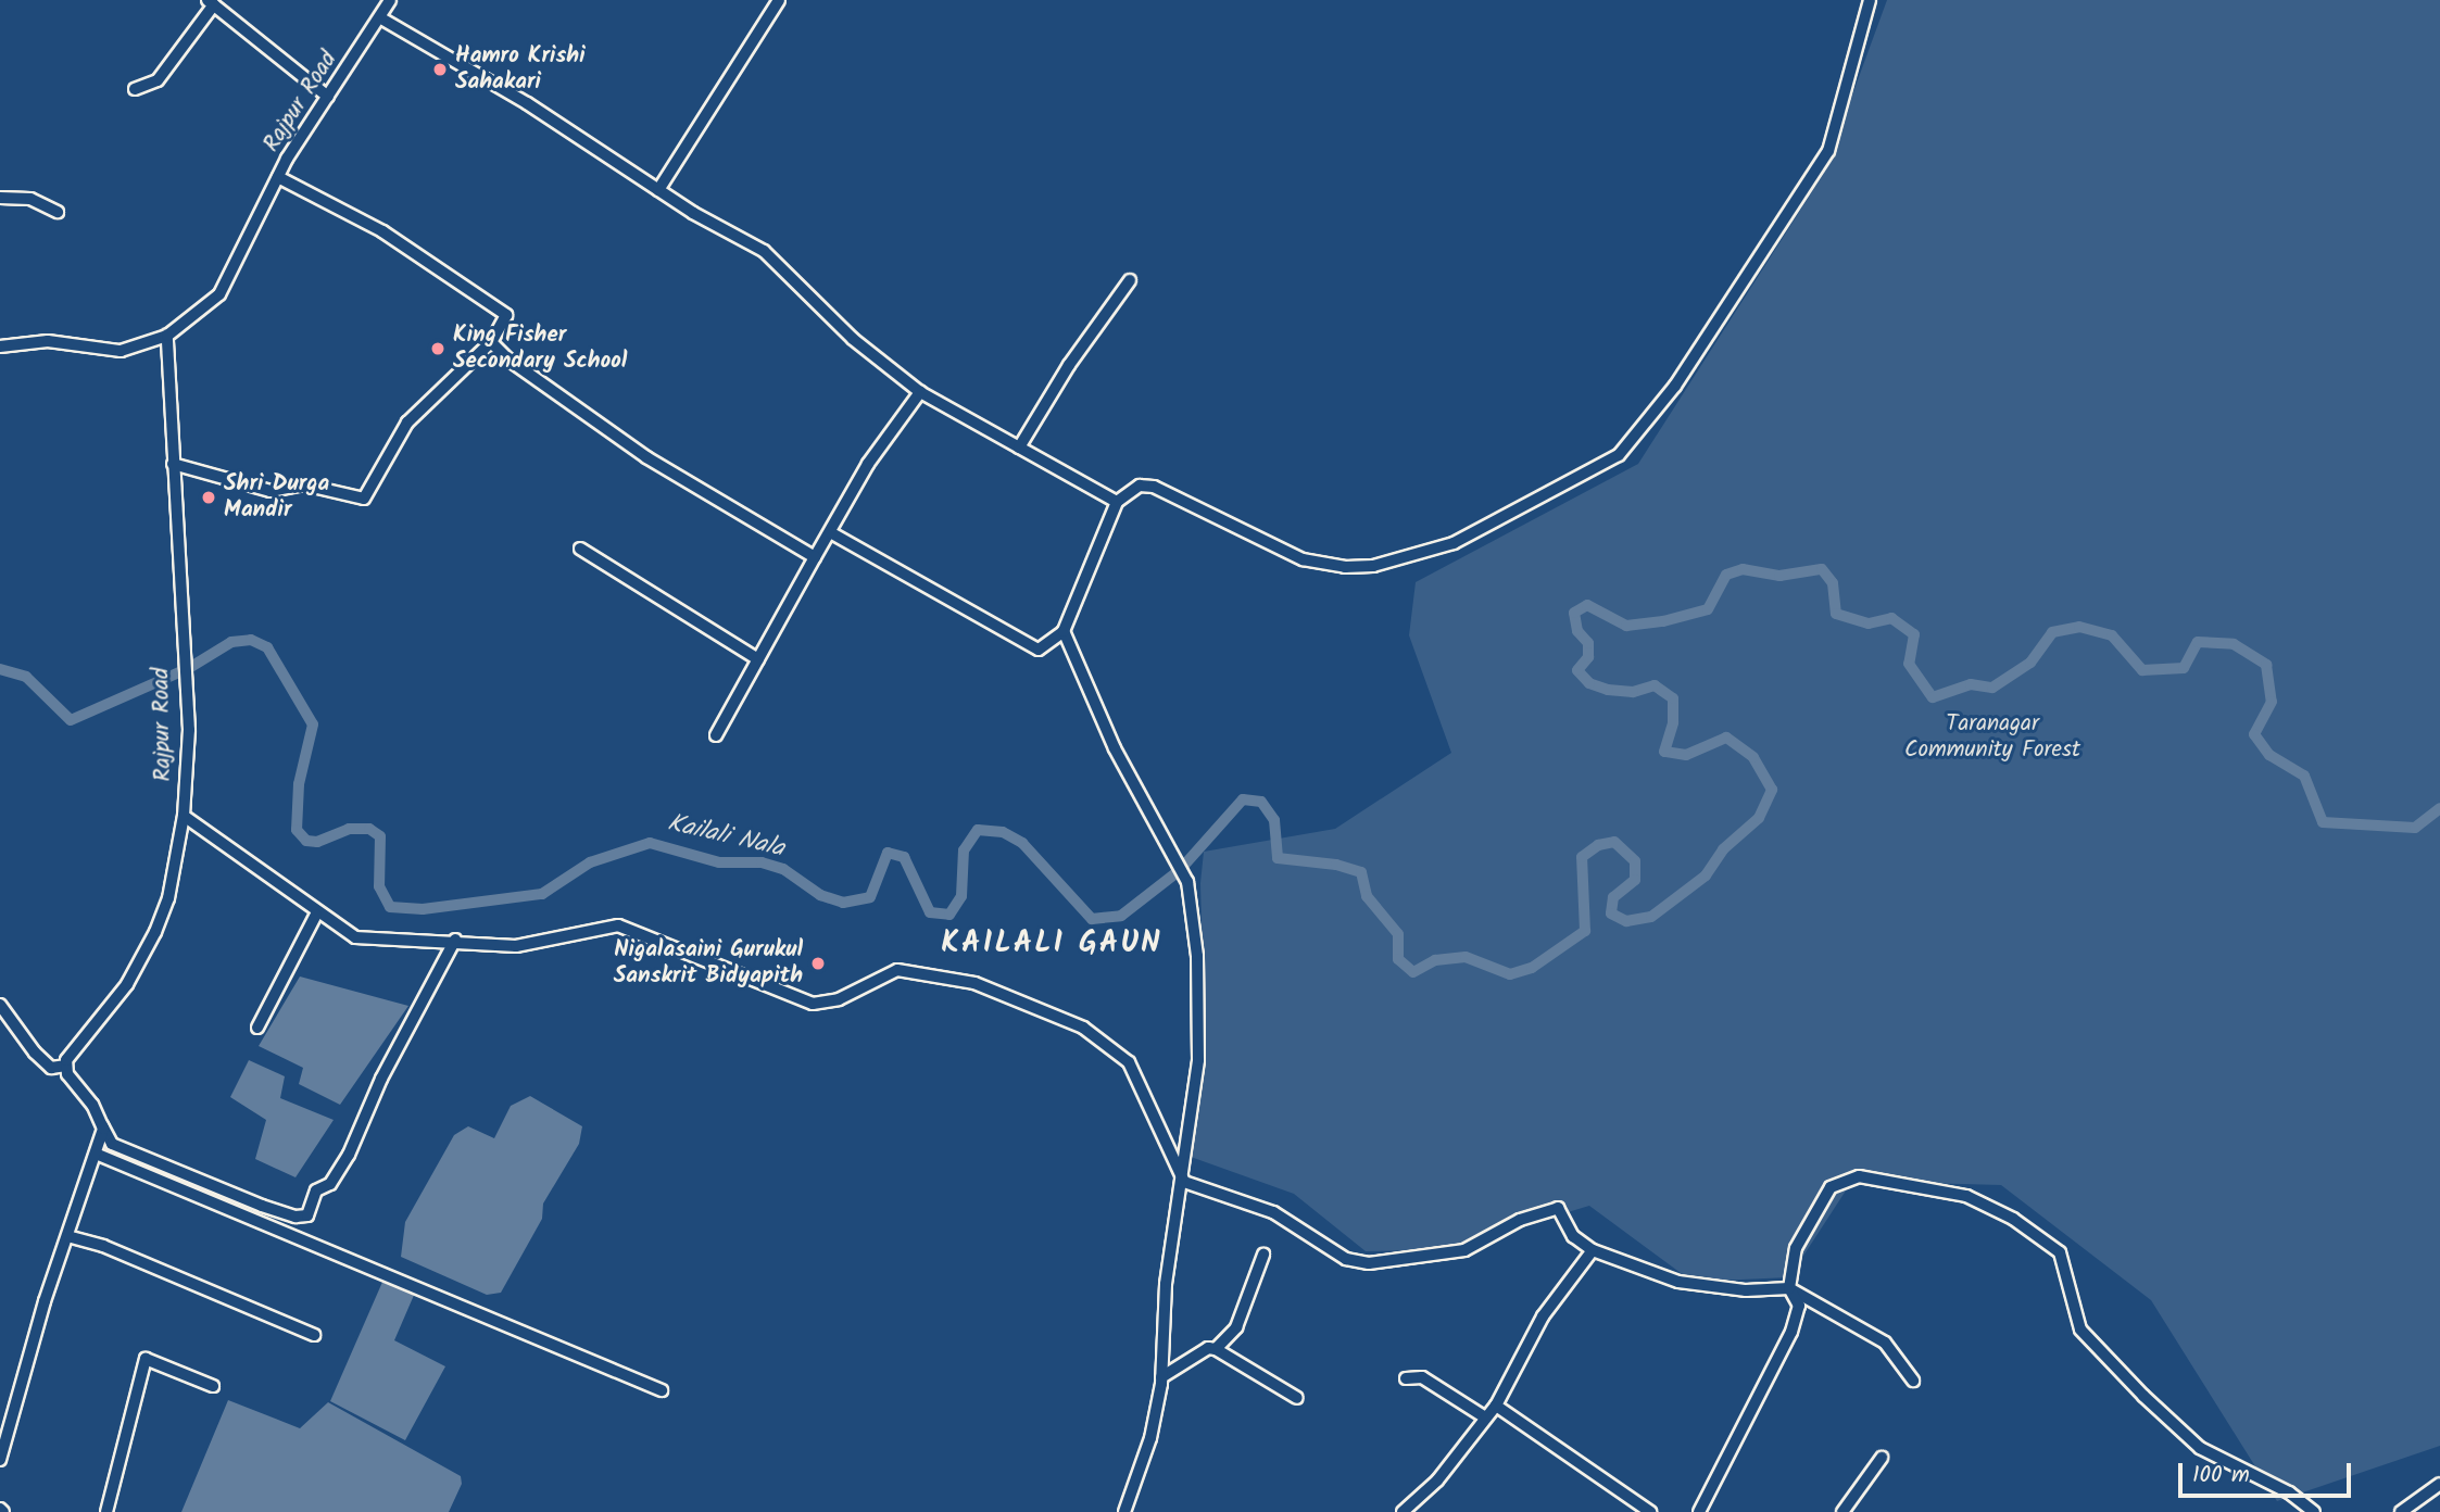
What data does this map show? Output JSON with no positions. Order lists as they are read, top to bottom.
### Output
{
  "streets": {
    "street": ["Rajpur Road"]
  },
  "districts": ["KAILALI GAUN"],
  "water": ["Kailali Nala"],
  "parks": ["Taranagar Community Forest"],
  "places": [
    "Hamro Krishi Sahakari",
    "King Fisher Secondary School",
    "Shri Durga Mandir",
    "Nigalasaini Gurukul Sanskrit Bidyapith"
  ],
  "scale_bar": "100 m"
}
